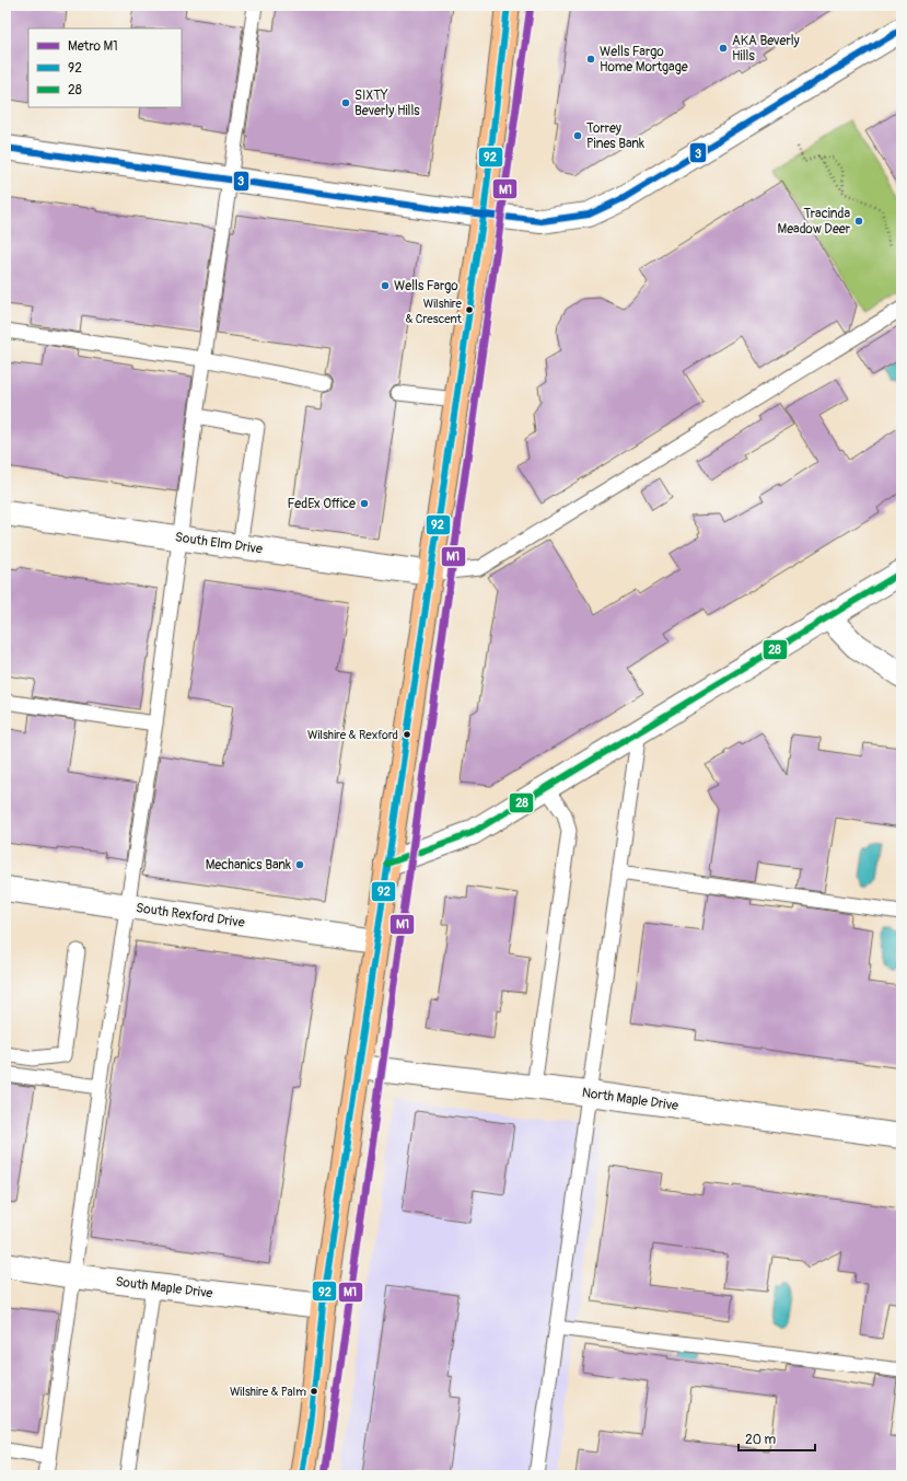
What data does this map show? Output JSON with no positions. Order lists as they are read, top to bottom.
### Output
{
  "streets": {
    "street": [
      "South Elm Drive",
      "South Rexford Drive",
      "North Maple Drive",
      "South Maple Drive"
    ]
  },
  "places": [
    "AKA Beverly Hills",
    "Wells Fargo Home Mortgage",
    "SIXTY Beverly Hills",
    "Torrey Pines Bank",
    "Tracinda Meadow Deer",
    "Wells Fargo",
    "Wilshire & Crescent",
    "FedEx Office",
    "Wilshire & Rexford",
    "Mechanics Bank",
    "Wilshire & Palm"
  ],
  "lines": [
    "metro line M1",
    "transit line 92",
    "transit line 3",
    "transit line 28"
  ],
  "legend": ["Metro M1", "92", "28"],
  "scale_bar": "20 m"
}
